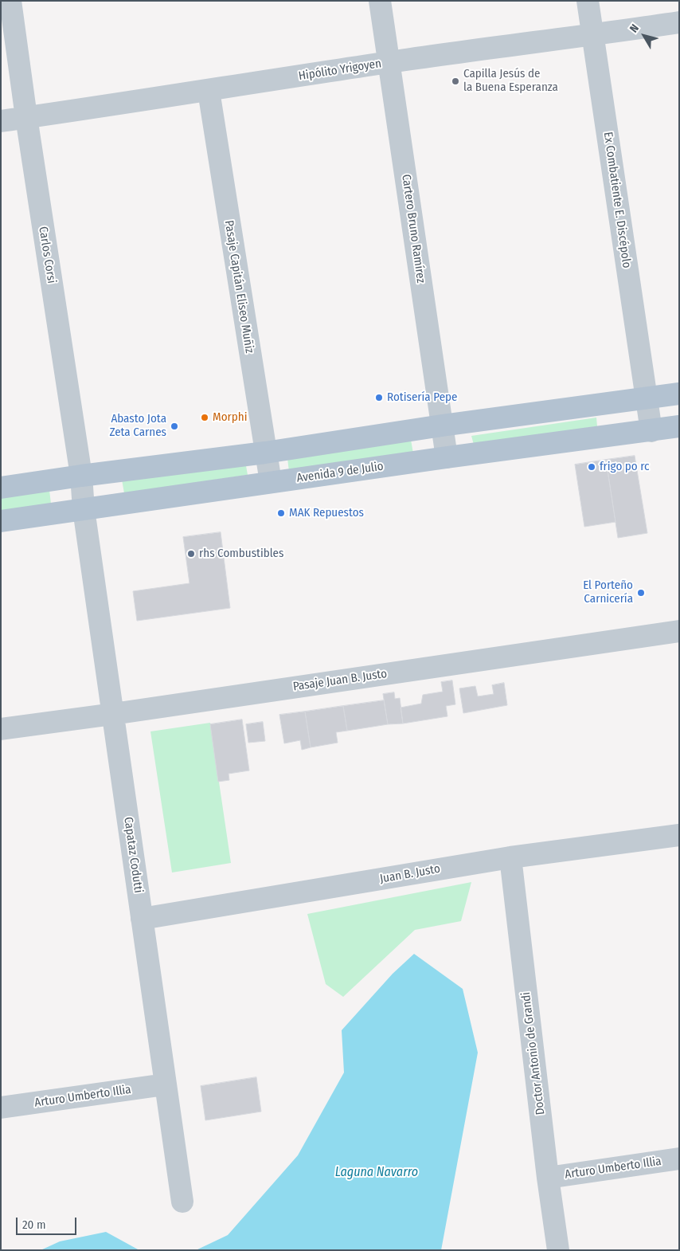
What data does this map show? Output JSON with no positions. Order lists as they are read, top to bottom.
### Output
{
  "streets": {
    "main road": ["Avenida 9 de Julio"],
    "street": [
      "Hipólito Yrigoyen",
      "Ex Combatiente E. Discépolo",
      "Cartero Bruno Ramírez",
      "Carlos Corsi",
      "Pasaje Capitán Eliseo Muñiz",
      "Pasaje Juan B. Justo",
      "Capataz Codutti",
      "Juan B. Justo",
      "Doctor Antonio de Grandi",
      "Arturo Umberto Illia"
    ]
  },
  "crossings": [
    ["Hipólito Yrigoyen", "Ex Combatiente E. Discépolo"],
    ["Hipólito Yrigoyen", "Cartero Bruno Ramírez"],
    ["Hipólito Yrigoyen", "Carlos Corsi"],
    ["Hipólito Yrigoyen", "Pasaje Capitán Eliseo Muñiz"],
    ["Ex Combatiente E. Discépolo", "Avenida 9 de Julio"],
    ["Cartero Bruno Ramírez", "Avenida 9 de Julio"],
    ["Carlos Corsi", "Avenida 9 de Julio"],
    ["Carlos Corsi", "Capataz Codutti"],
    ["Pasaje Capitán Eliseo Muñiz", "Avenida 9 de Julio"],
    ["Avenida 9 de Julio", "Capataz Codutti"],
    ["Pasaje Juan B. Justo", "Capataz Codutti"],
    ["Capataz Codutti", "Juan B. Justo"],
    ["Capataz Codutti", "Arturo Umberto Illia"],
    ["Juan B. Justo", "Doctor Antonio de Grandi"],
    ["Doctor Antonio de Grandi", "Arturo Umberto Illia"]
  ],
  "water": ["Laguna Navarro"],
  "places": [
    "Capilla Jesús de la Buena Esperanza",
    "Rotisería Pepe",
    "Morphi",
    "Abasto Jota Zeta Carnes",
    "frigo po rc",
    "MAK Repuestos",
    "rhs Combustibles",
    "El Porteño Carnicería"
  ],
  "scale_bar": "20 m",
  "north": "top left"
}
